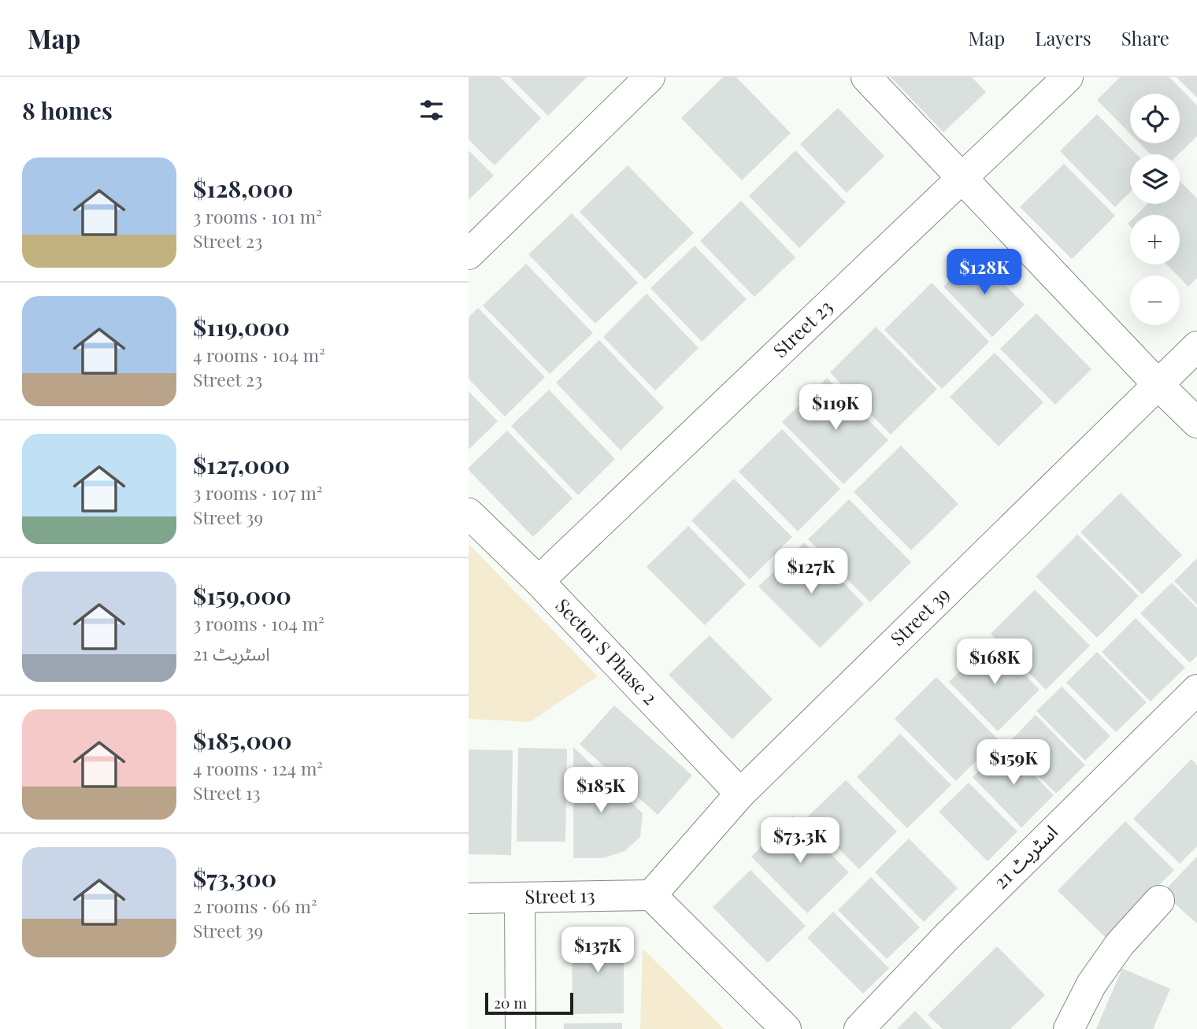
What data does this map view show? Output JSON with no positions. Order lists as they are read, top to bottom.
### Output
{
  "streets": {
    "street": [
      "Street 23",
      "Street 39",
      "Sector S Phase 2",
      "اسٹریٹ 21",
      "Street 13"
    ]
  },
  "crossings": [
    ["Street 23", "Sector S Phase 2"],
    ["Street 39", "Sector S Phase 2"],
    ["Street 39", "Street 13"]
  ],
  "scale_bar": "20 m",
  "page": {
    "header": "Map",
    "nav": ["Map", "Layers", "Share"],
    "heading": "8 homes",
    "map_buttons": ["+", "−"],
    "list": [
      {
        "name": "$128,000",
        "note": "3 rooms · 101 m² · Street 23"
      },
      {
        "name": "$119,000",
        "note": "4 rooms · 104 m² · Street 23"
      },
      {
        "name": "$127,000",
        "note": "3 rooms · 107 m² · Street 39"
      },
      {
        "name": "$159,000",
        "note": "3 rooms · 104 m² · اسٹریٹ 21"
      },
      {
        "name": "$185,000",
        "note": "4 rooms · 124 m² · Street 13"
      },
      {
        "name": "$73,300",
        "note": "2 rooms · 66 m² · Street 39"
      }
    ],
    "price": [
      "$128K",
      "$119K",
      "$127K",
      "$168K",
      "$159K",
      "$185K",
      "$73.3K",
      "$137K"
    ],
    "scale": "20 m"
  }
}
